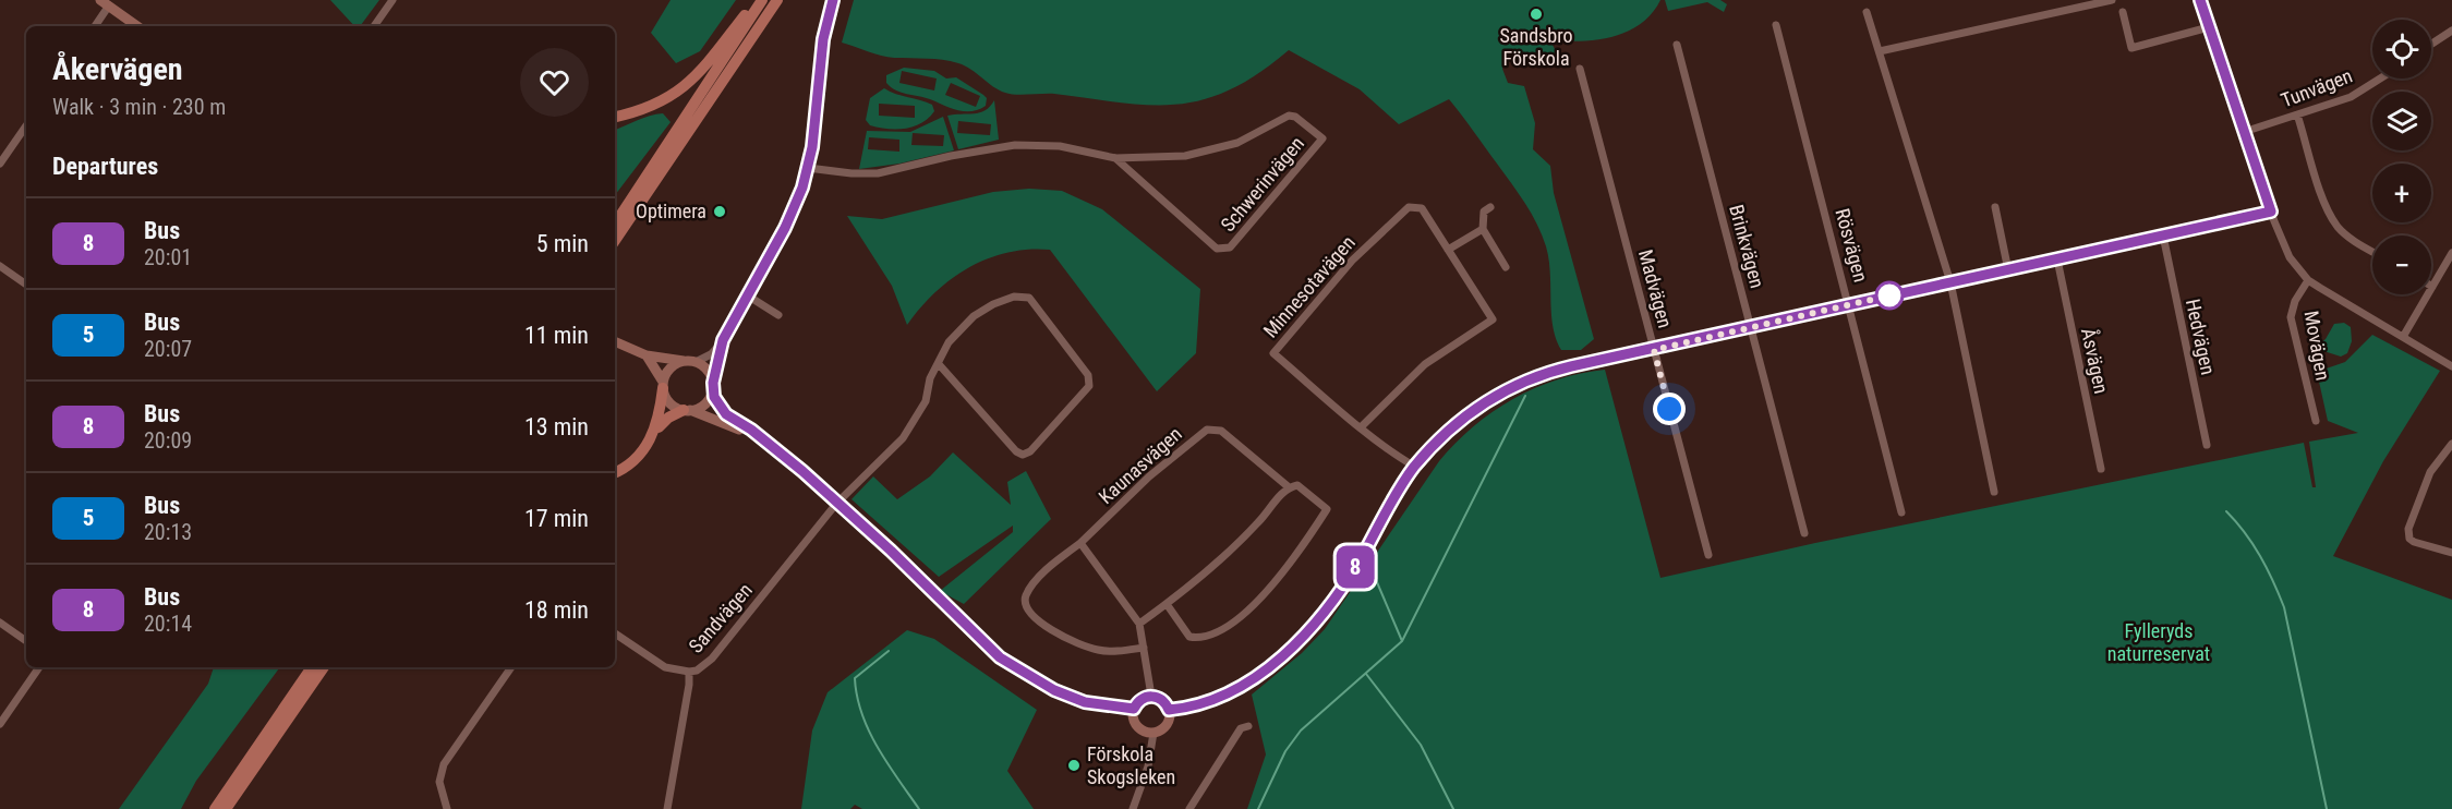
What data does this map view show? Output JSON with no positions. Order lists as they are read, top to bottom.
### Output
{
  "streets": {
    "street": [
      "Tunvägen",
      "Schwerinvägen",
      "Rösvägen",
      "Brinkvägen",
      "Minnesotavägen",
      "Madvägen",
      "Hedvägen",
      "Movägen",
      "Åsvägen",
      "Kaunasvägen",
      "Sandvägen"
    ]
  },
  "parks": ["Fylleryds naturreservat"],
  "places": ["Sandsbro Förskola", "Optimera", "Förskola Skogsleken"],
  "lines": ["bus line 8"],
  "page": {
    "on_map": "8",
    "map_buttons": ["+", "−"],
    "heading": [
      ["Åkervägen", "Walk · 3 min · 230 m"],
      "Departures"
    ],
    "list": [
      {
        "mark": "8",
        "name": "Bus",
        "note": "20:01",
        "value": "5 min"
      },
      {
        "mark": "5",
        "name": "Bus",
        "note": "20:07",
        "value": "11 min"
      },
      {
        "mark": "8",
        "name": "Bus",
        "note": "20:09",
        "value": "13 min"
      },
      {
        "mark": "5",
        "name": "Bus",
        "note": "20:13",
        "value": "17 min"
      },
      {
        "mark": "8",
        "name": "Bus",
        "note": "20:14",
        "value": "18 min"
      }
    ]
  }
}
